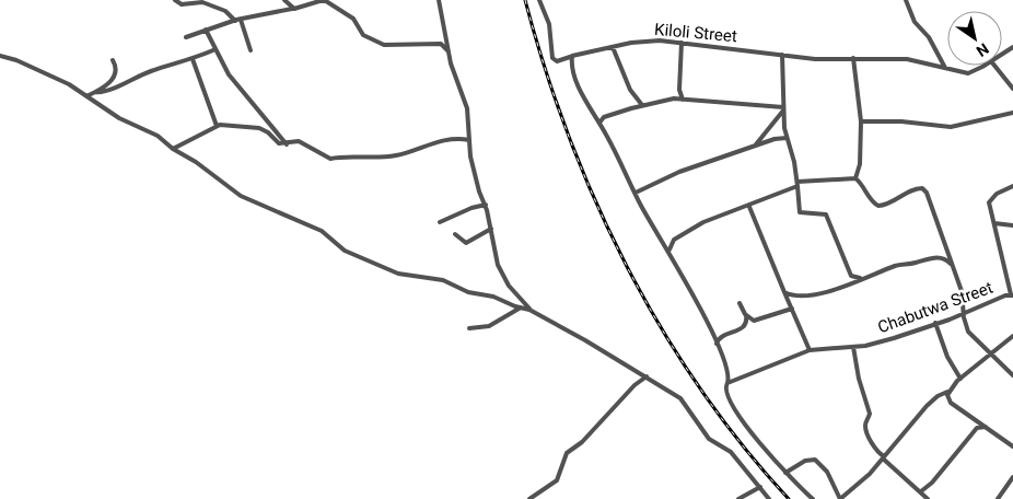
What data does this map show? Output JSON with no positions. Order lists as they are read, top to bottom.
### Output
{
  "streets": {
    "street": ["Kiloli Street", "Chabutwa Street"]
  },
  "north": "bottom right"
}
